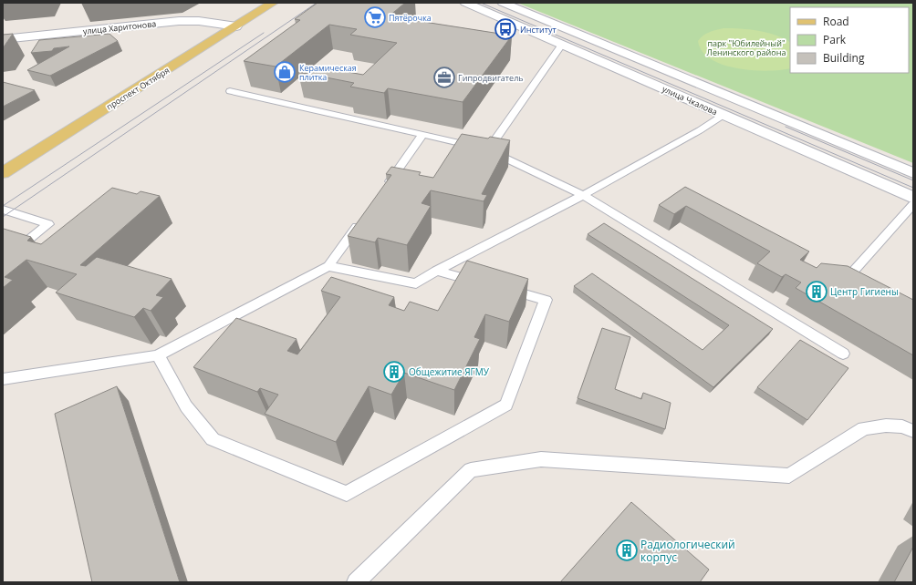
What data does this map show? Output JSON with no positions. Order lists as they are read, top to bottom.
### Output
{
  "streets": {
    "main road": ["улица Харитонова", "проспект Октября", "улица Чкалова"]
  },
  "crossings": [
    ["улица Харитонова", "проспект Октября"]
  ],
  "parks": ["парк \"Юбилейный\" Ленинского района"],
  "places": {
    "supermarket": ["Пятёрочка"],
    "bus stop": ["Институт"],
    "shop": ["Керамическая плитка"],
    "office": ["Гипродвигатель"],
    "building": ["Центр Гигиены", "Общежитие ЯГМУ", "Радиологический корпус"]
  },
  "legend": ["Road", "Park", "Building"]
}
